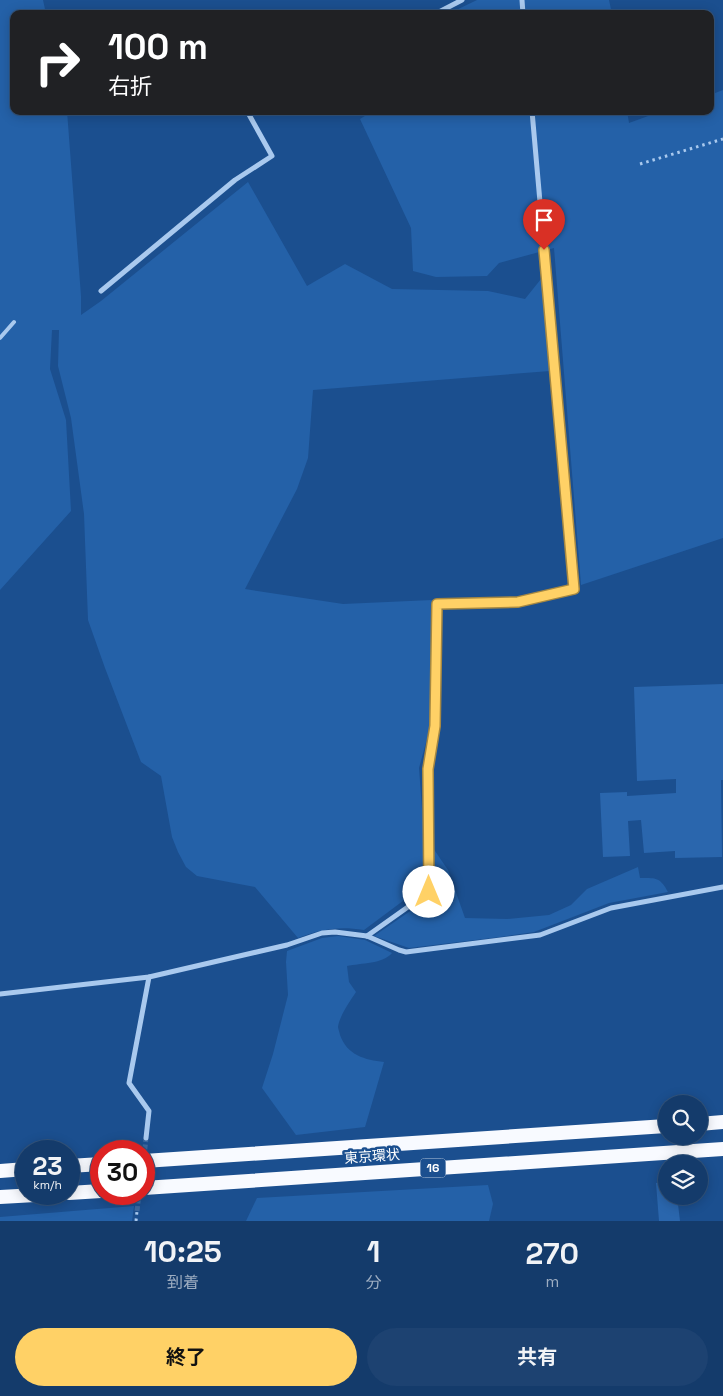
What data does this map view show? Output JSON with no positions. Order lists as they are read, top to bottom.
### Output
{
  "streets": {
    "highway": ["東京環状", "16"]
  },
  "page": {
    "turn": ["100 m", "右折"],
    "speed": "23 km/h",
    "limit": "30",
    "eta": [
      "10:25",
      "到着",
      "1",
      "分",
      "270",
      "m"
    ],
    "buttons": ["終了", "共有"]
  }
}
